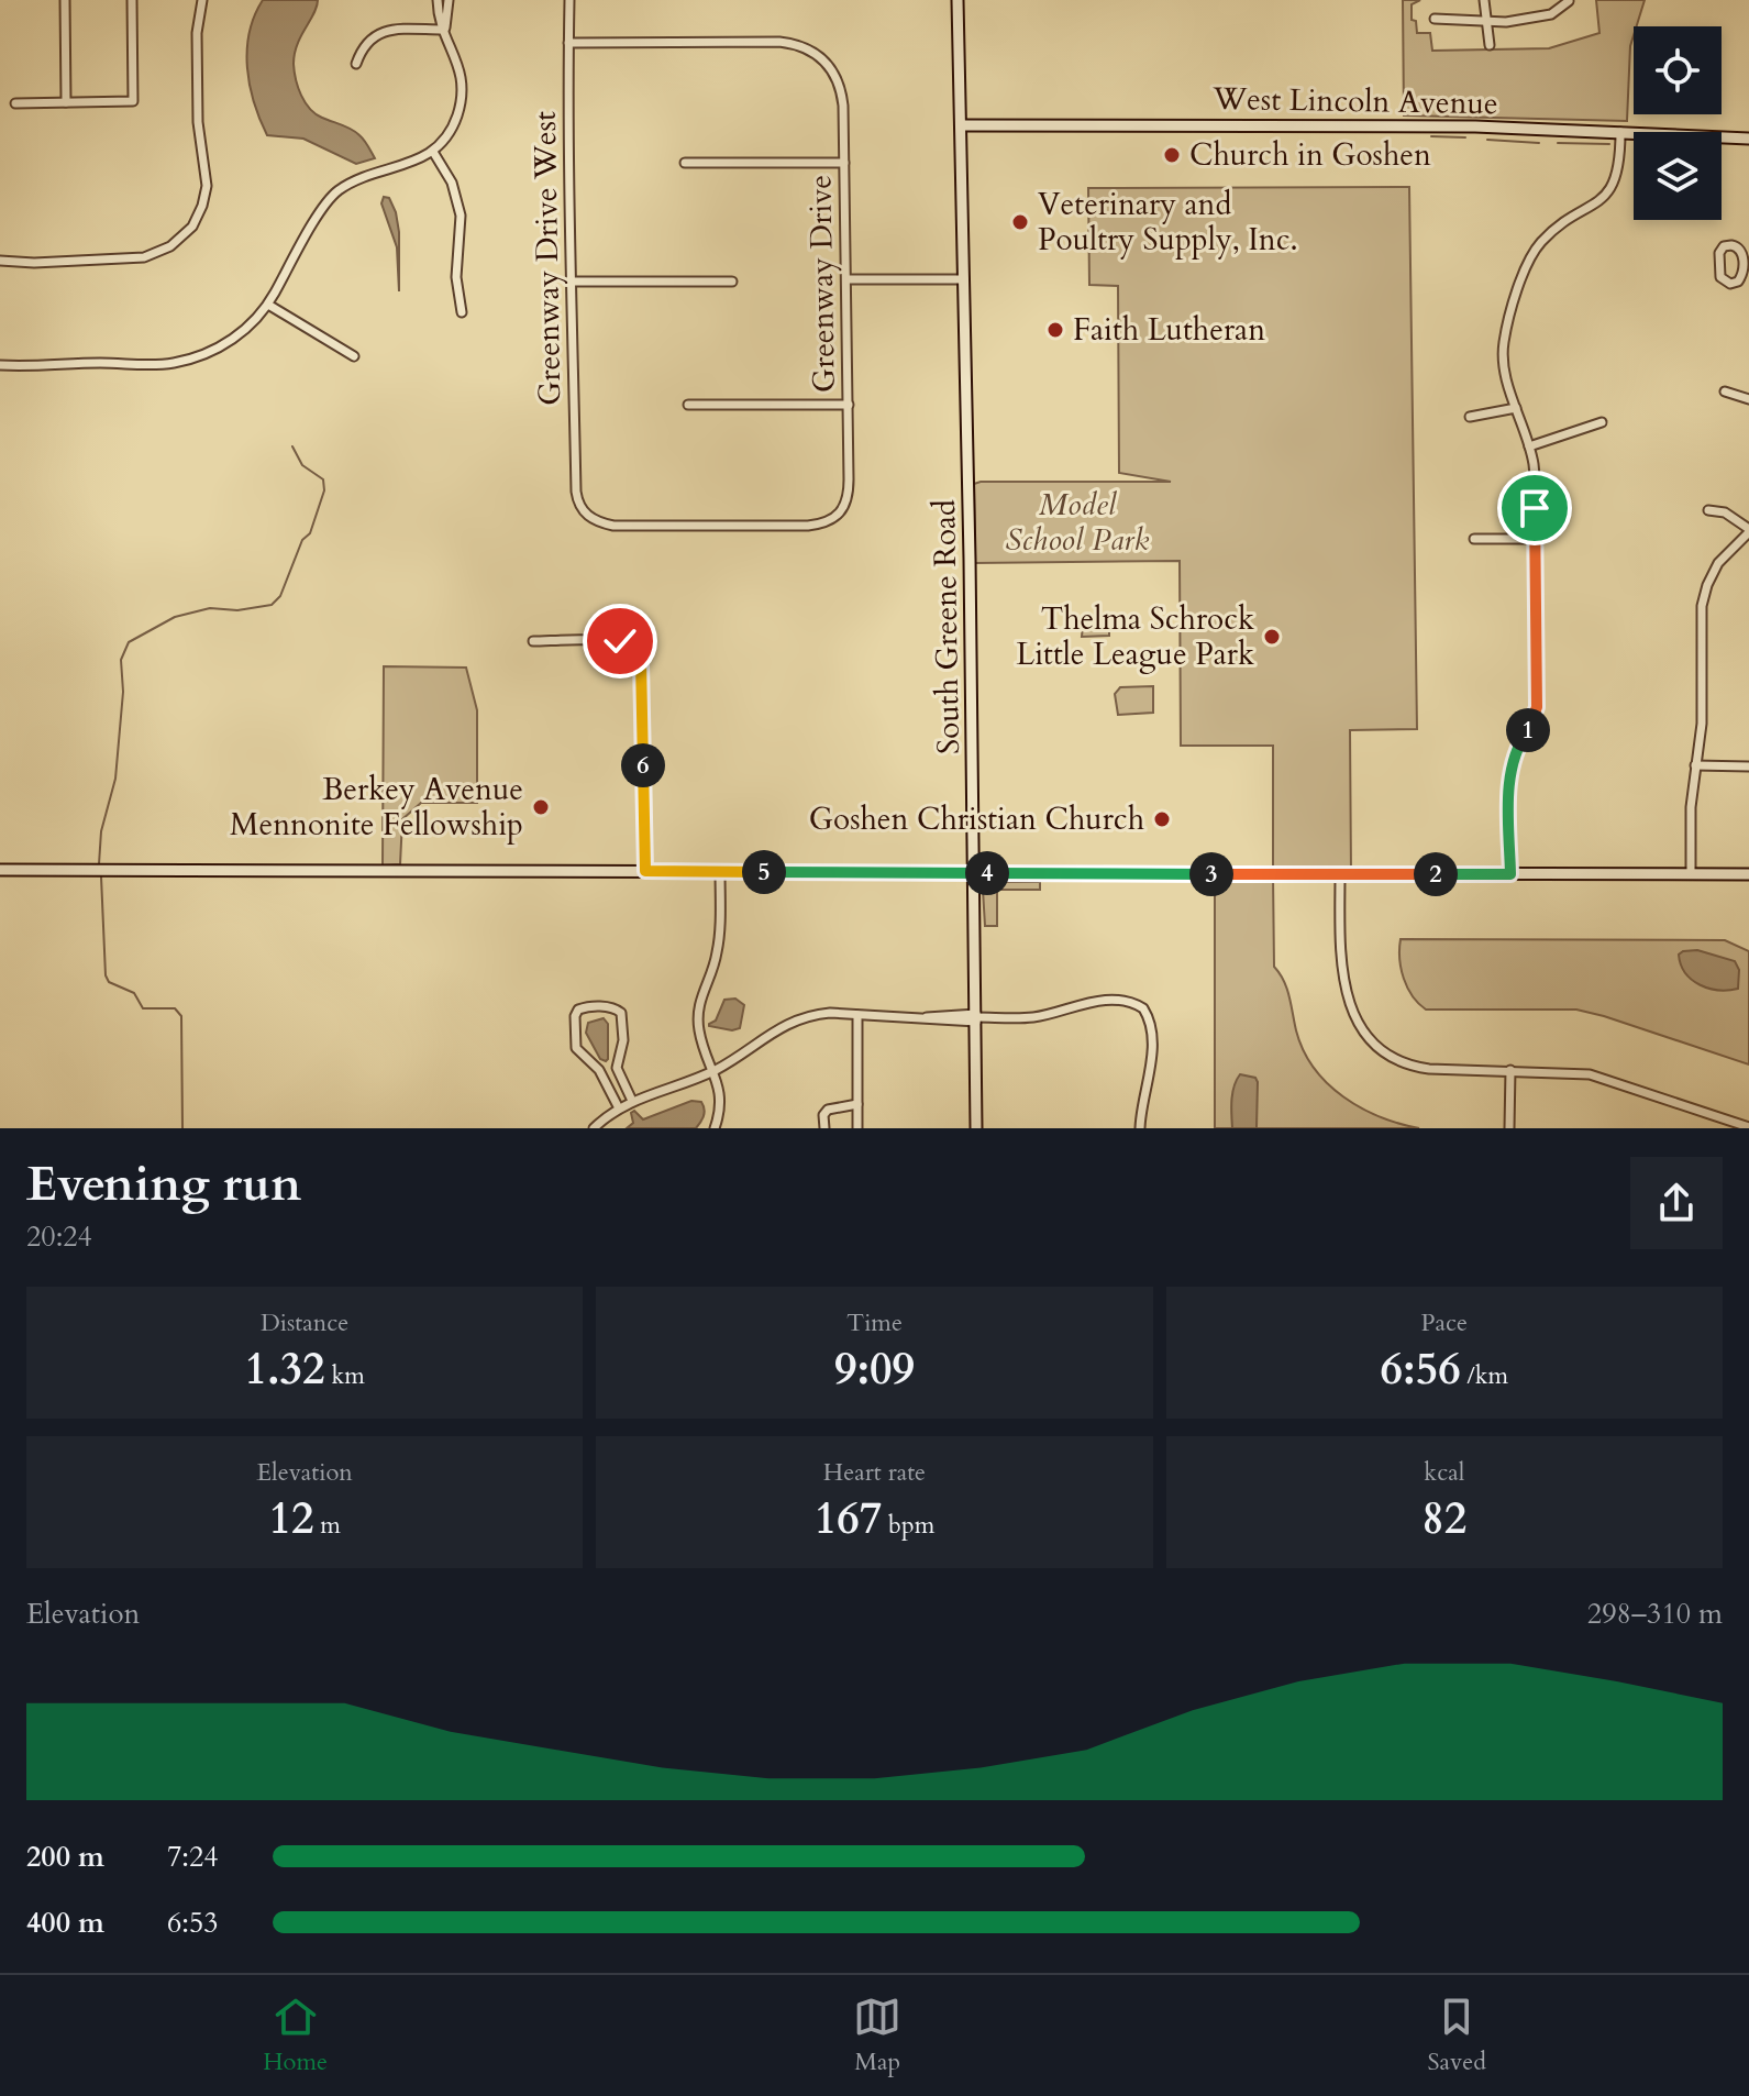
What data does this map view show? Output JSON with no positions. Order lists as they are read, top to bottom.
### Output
{
  "streets": {
    "street": [
      "West Lincoln Avenue",
      "Greenway Drive West",
      "Greenway Drive",
      "South Greene Road"
    ]
  },
  "crossings": [
    ["West Lincoln Avenue", "South Greene Road"],
    ["Greenway Drive West", "Greenway Drive"]
  ],
  "parks": ["Model School Park"],
  "places": [
    "Church in Goshen",
    "Veterinary and Poultry Supply, Inc.",
    "Faith Lutheran",
    "Thelma Schrock Little League Park",
    "Berkey Avenue Mennonite Fellowship",
    "Goshen Christian Church"
  ],
  "page": {
    "pins": [
      "1",
      "6",
      "5",
      "4",
      "2",
      "3"
    ],
    "heading": ["Evening run", "20:24"],
    "stats": [
      ["Distance", "1.32 km"],
      ["Time", "9:09"],
      ["Pace", "6:56 /km"],
      ["Elevation", "12 m"],
      ["Heart rate", "167 bpm"],
      ["kcal", "82"]
    ],
    "chart": ["Elevation", "298–310 m"],
    "list": [
      {
        "name": "200 m",
        "note": "7:24"
      },
      {
        "name": "400 m",
        "note": "6:53"
      }
    ],
    "tabs": ["Home", "Map", "Saved"]
  }
}
